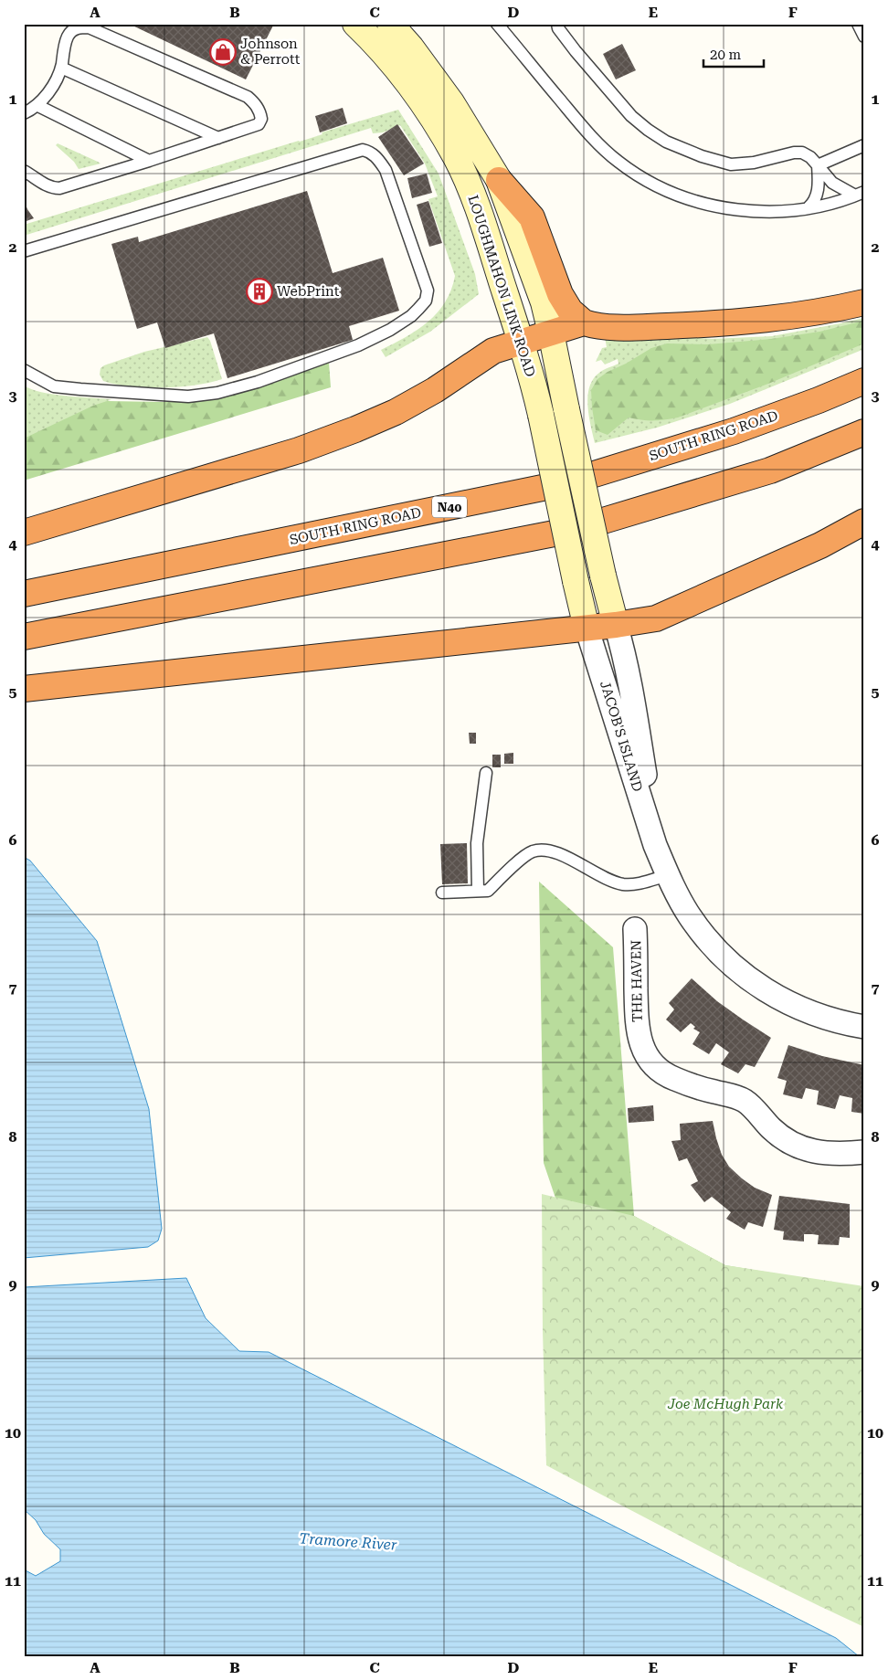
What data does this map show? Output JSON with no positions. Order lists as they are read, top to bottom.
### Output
{
  "streets": {
    "highway": ["SOUTH RING ROAD", "N40"],
    "main road": ["LOUGHMAHON LINK ROAD"],
    "street": ["JACOB'S ISLAND", "THE HAVEN"]
  },
  "crossings": [
    ["LOUGHMAHON LINK ROAD", "JACOB'S ISLAND"]
  ],
  "water": ["Tramore River"],
  "parks": ["Joe McHugh Park"],
  "places": {
    "shop": ["Johnson & Perrott"],
    "building": ["WebPrint"]
  },
  "scale_bar": "20 m",
  "grid": {
    "columns": [
      "A",
      "B",
      "C",
      "D",
      "E",
      "F"
    ],
    "rows": [
      "1",
      "2",
      "3",
      "4",
      "5",
      "6",
      "7",
      "8",
      "9",
      "10",
      "11"
    ]
  }
}
